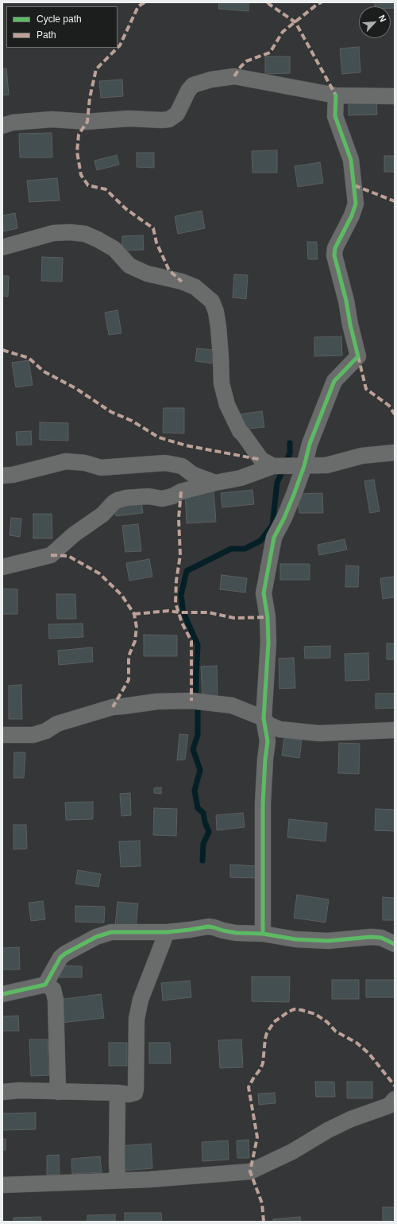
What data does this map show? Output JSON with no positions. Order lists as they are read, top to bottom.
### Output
{
  "legend": ["Cycle path", "Path"],
  "north": "top right"
}
